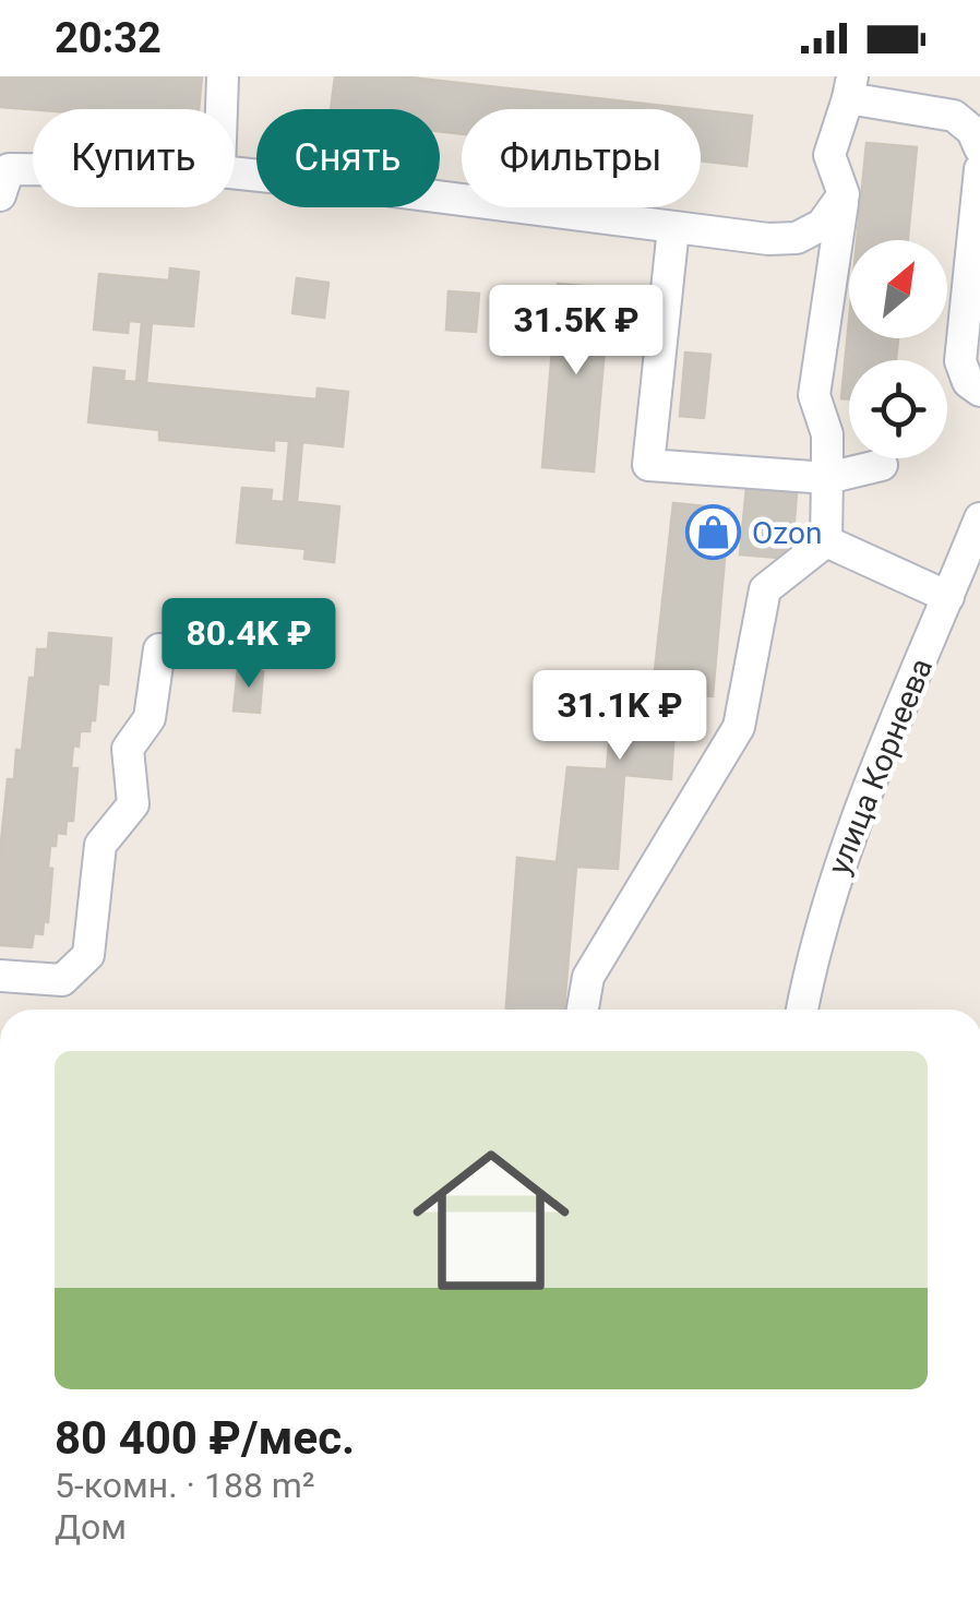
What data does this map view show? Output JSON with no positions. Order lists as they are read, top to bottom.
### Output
{
  "streets": {
    "street": ["улица Корнеева"]
  },
  "places": {
    "shop": ["Ozon"]
  },
  "north": "top right",
  "page": {
    "status": "20:32",
    "chip": ["Купить", "Снять", "Фильтры"],
    "price": ["31.5K ₽", "80.4K ₽", "31.1K ₽"],
    "list": [
      {
        "name": "80 400 ₽/мес.",
        "note": "5-комн. · 188 m² · Дом"
      }
    ]
  }
}
